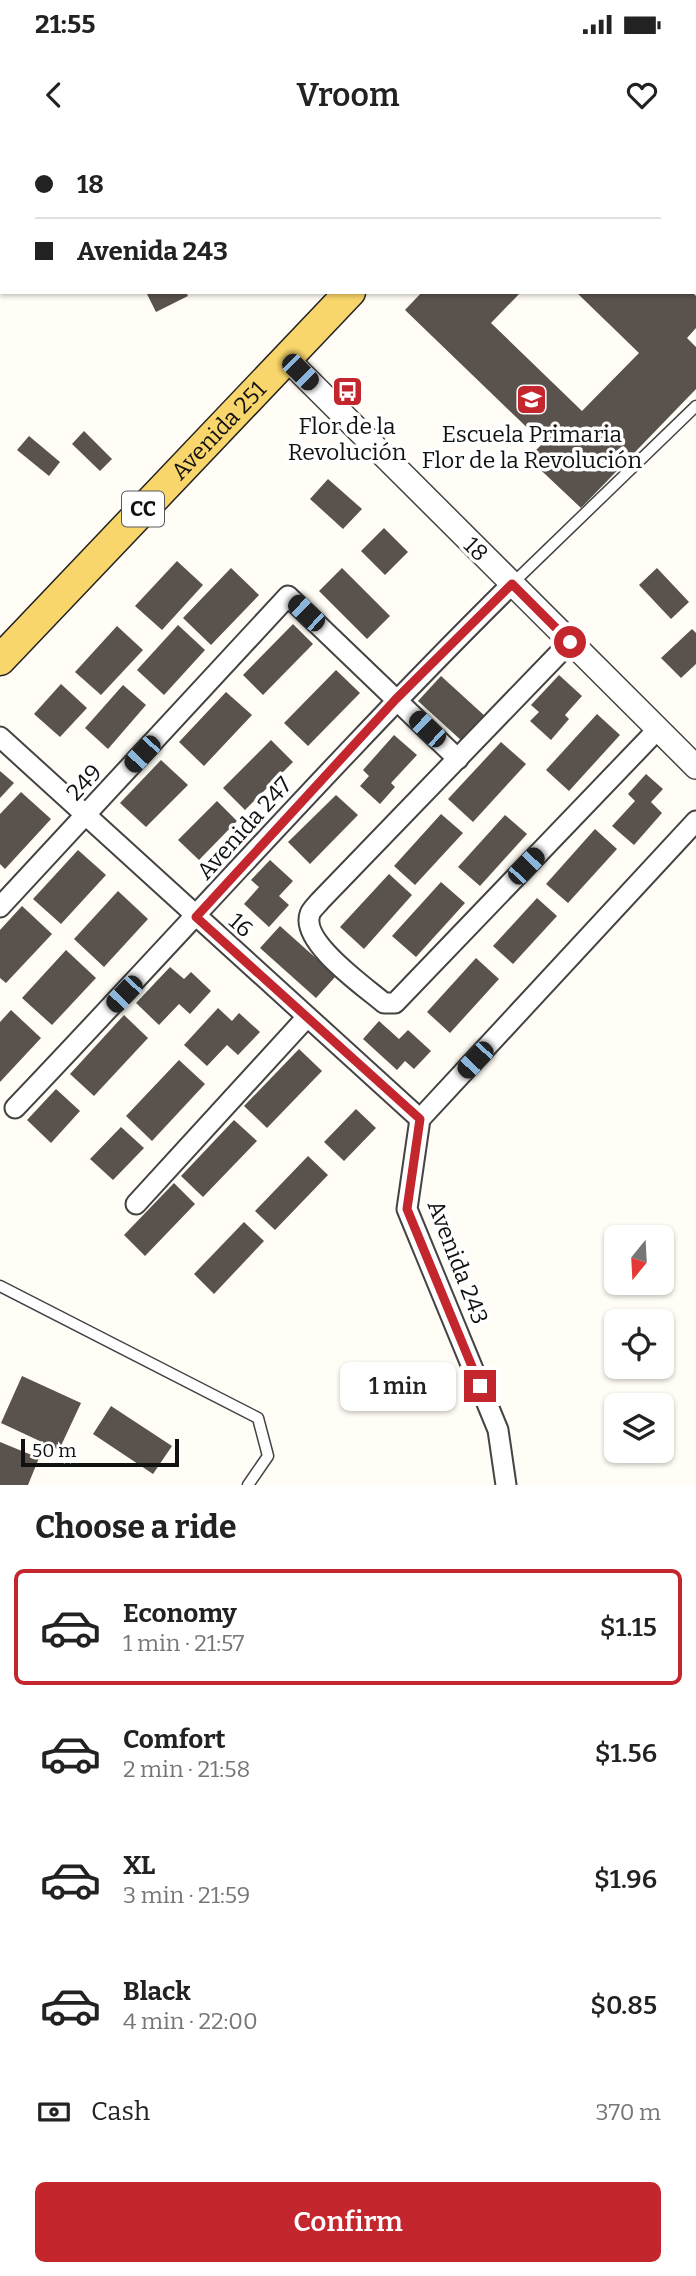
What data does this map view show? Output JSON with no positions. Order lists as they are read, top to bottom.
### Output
{
  "streets": {
    "main road": ["Avenida 251", "CC"],
    "street": [
      "18",
      "249",
      "Avenida 247",
      "16",
      "Avenida 243"
    ]
  },
  "crossings": [
    ["Avenida 251", "18"],
    ["18", "Avenida 247"],
    ["249", "Avenida 247"],
    ["249", "16"],
    ["Avenida 247", "16"],
    ["16", "Avenida 243"]
  ],
  "places": {
    "bus stop": ["Flor de la Revolución"],
    "school or university": ["Escuela Primaria Flor de la Revolución"]
  },
  "scale_bar": "50 m",
  "north": "bottom",
  "page": {
    "status": "21:55",
    "header": "Vroom",
    "banner": ["18", "Avenida 243"],
    "bubble": "1 min",
    "scale": "50 m",
    "heading": "Choose a ride",
    "list": [
      {
        "name": "Economy",
        "note": "1 min · 21:57",
        "value": "$1.15"
      },
      {
        "name": "Comfort",
        "note": "2 min · 21:58",
        "value": "$1.56"
      },
      {
        "name": "XL",
        "note": "3 min · 21:59",
        "value": "$1.96"
      },
      {
        "name": "Black",
        "note": "4 min · 22:00",
        "value": "$0.85"
      }
    ],
    "pay": ["Cash", "370 m"],
    "buttons": "Confirm"
  }
}
